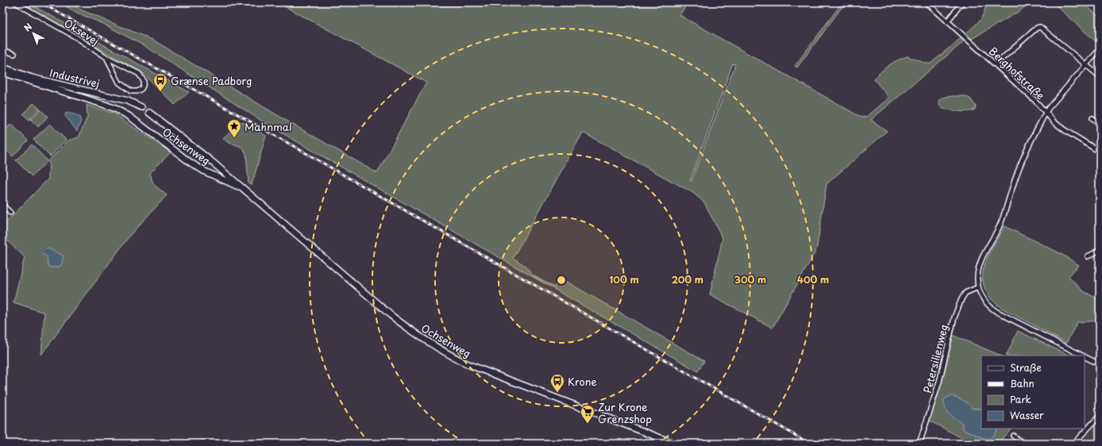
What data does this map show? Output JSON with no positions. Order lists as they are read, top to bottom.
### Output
{
  "streets": {
    "main road": ["Industrivej", "Ochsenweg"],
    "street": ["Oksevej", "Berghofstraße", "Petersilienweg"]
  },
  "crossings": [
    ["Industrivej", "Ochsenweg"]
  ],
  "places": {
    "bus stop": ["Grænse Padborg", "Krone"],
    "place": ["Mahnmal"],
    "supermarket": ["Zur Krone Grenzshop"]
  },
  "legend": [
    "Straße",
    "Bahn",
    "Park",
    "Wasser"
  ],
  "north": "top left",
  "rings": [
    "100 m",
    "200 m",
    "300 m",
    "400 m"
  ]
}
